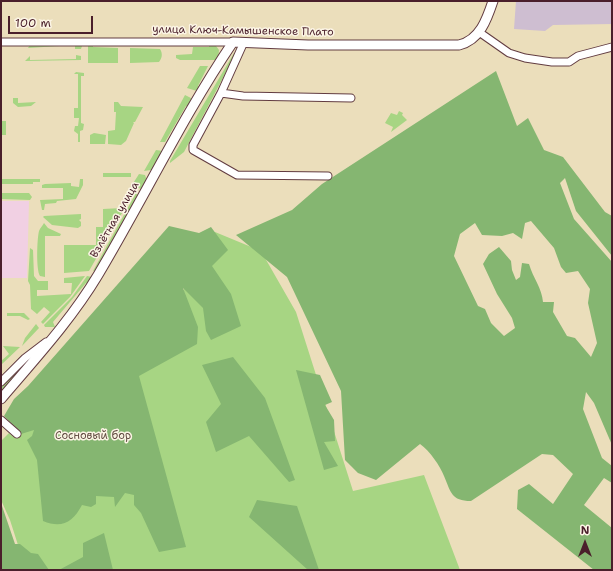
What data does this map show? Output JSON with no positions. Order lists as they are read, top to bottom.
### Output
{
  "streets": {
    "main road": ["улица Ключ-Камышенское Плато", "Взлётная улица"]
  },
  "crossings": [
    ["улица Ключ-Камышенское Плато", "Взлётная улица"]
  ],
  "parks": ["Сосновый бор"],
  "scale_bar": "100 m",
  "north": "top"
}
